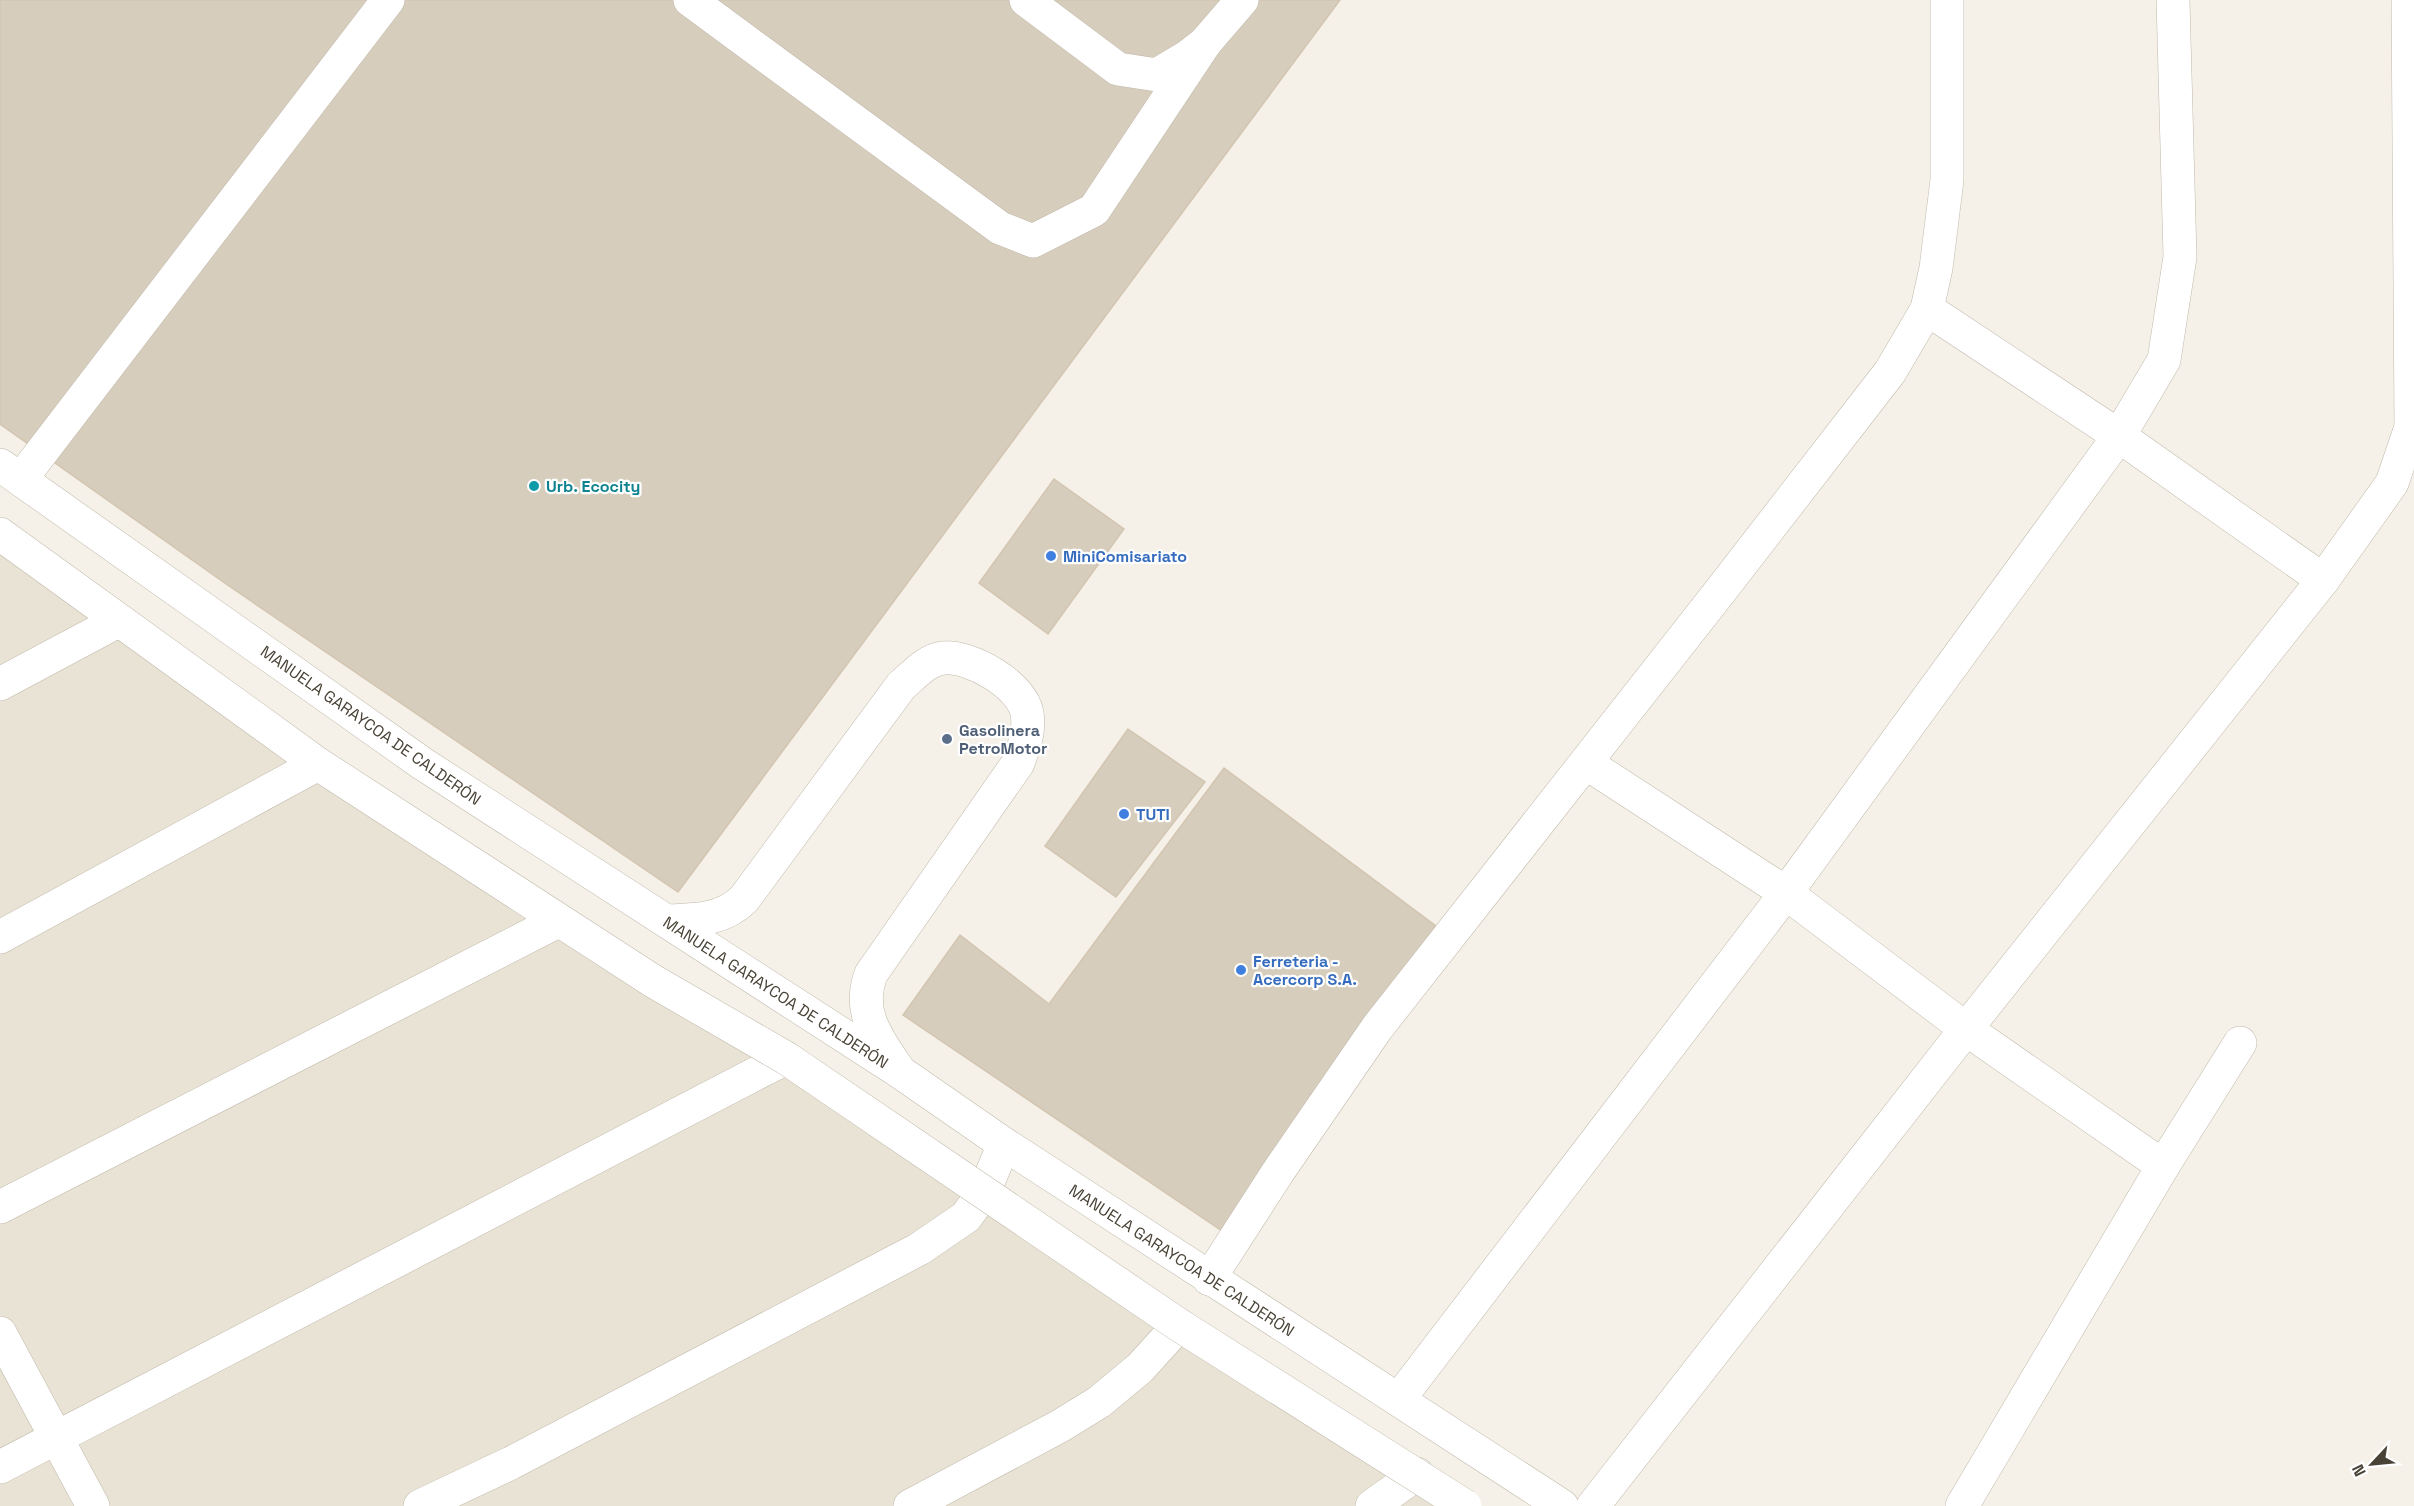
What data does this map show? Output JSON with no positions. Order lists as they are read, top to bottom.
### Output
{
  "streets": {
    "street": ["MANUELA GARAYCOA DE CALDERÓN"]
  },
  "places": [
    "Urb. Ecocity",
    "MiniComisariato",
    "Gasolinera PetroMotor",
    "TUTI",
    "Ferreteria - Acercorp S.A."
  ],
  "north": "bottom left"
}
